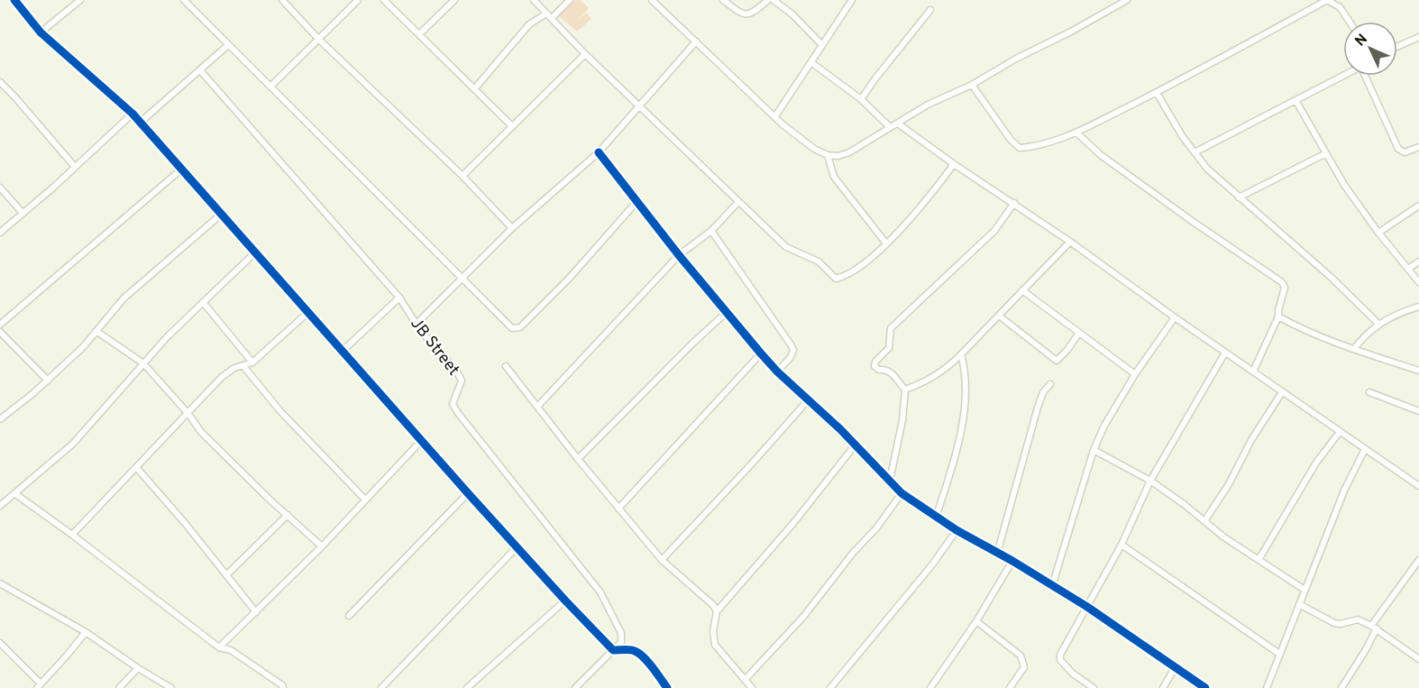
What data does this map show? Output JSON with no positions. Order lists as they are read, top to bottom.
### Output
{
  "streets": {
    "street": ["JB Street"]
  },
  "north": "top left"
}
